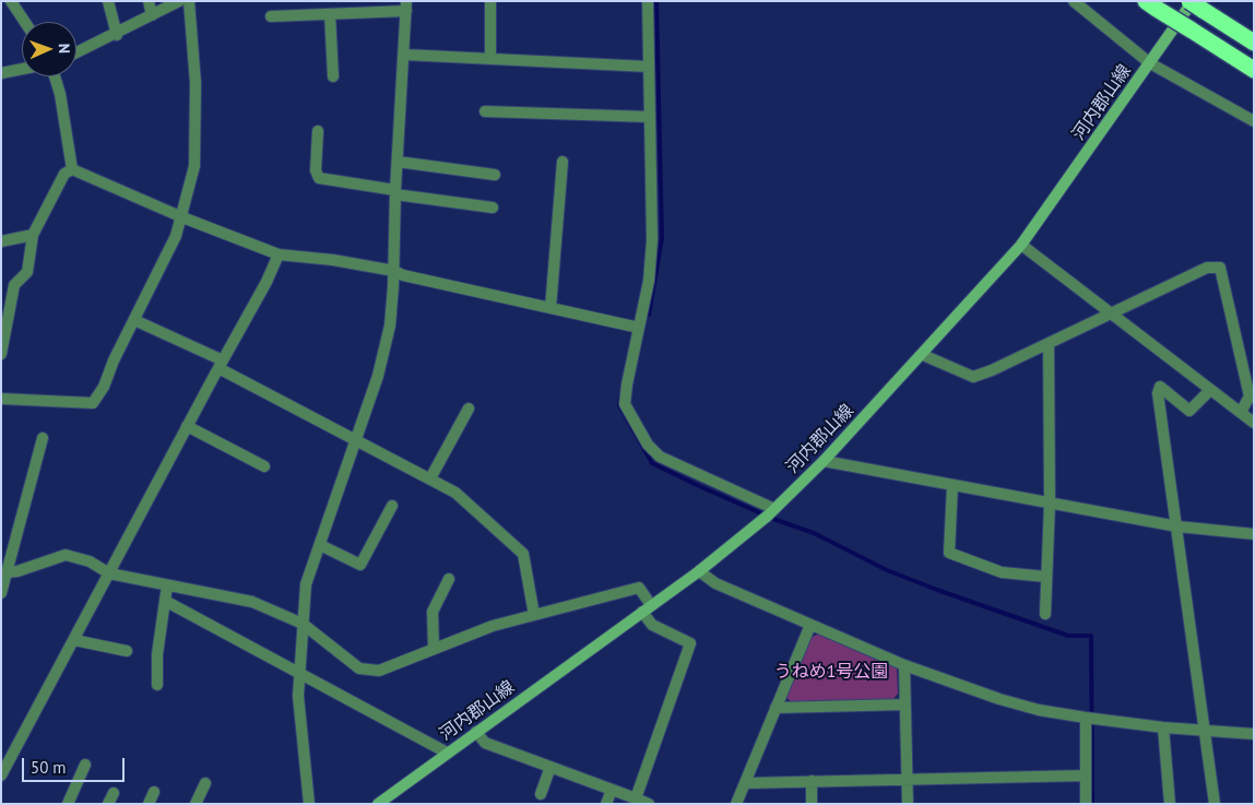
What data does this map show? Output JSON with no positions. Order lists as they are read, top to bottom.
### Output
{
  "streets": {
    "main road": ["河内郡山線"]
  },
  "parks": ["うねめ1号公園"],
  "scale_bar": "50 m",
  "north": "right"
}
